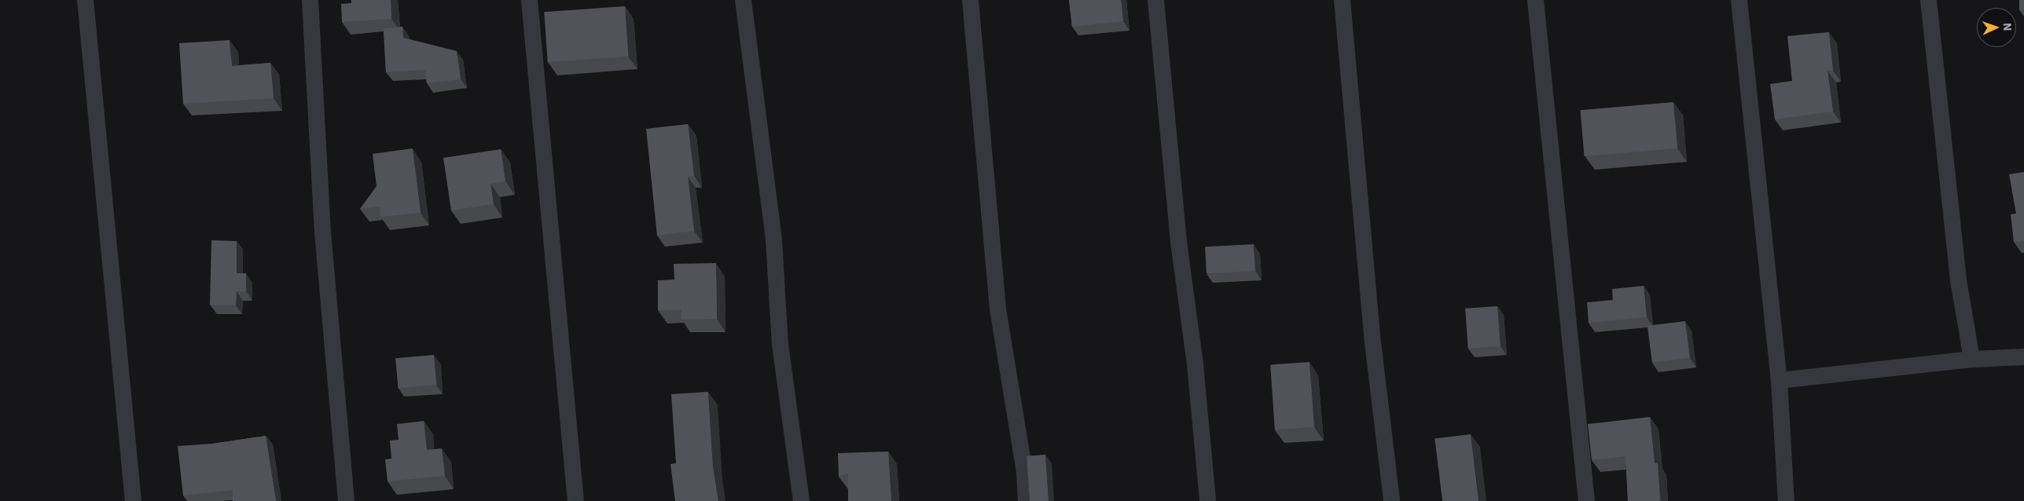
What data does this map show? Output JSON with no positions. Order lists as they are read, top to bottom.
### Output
{
  "north": "right"
}
